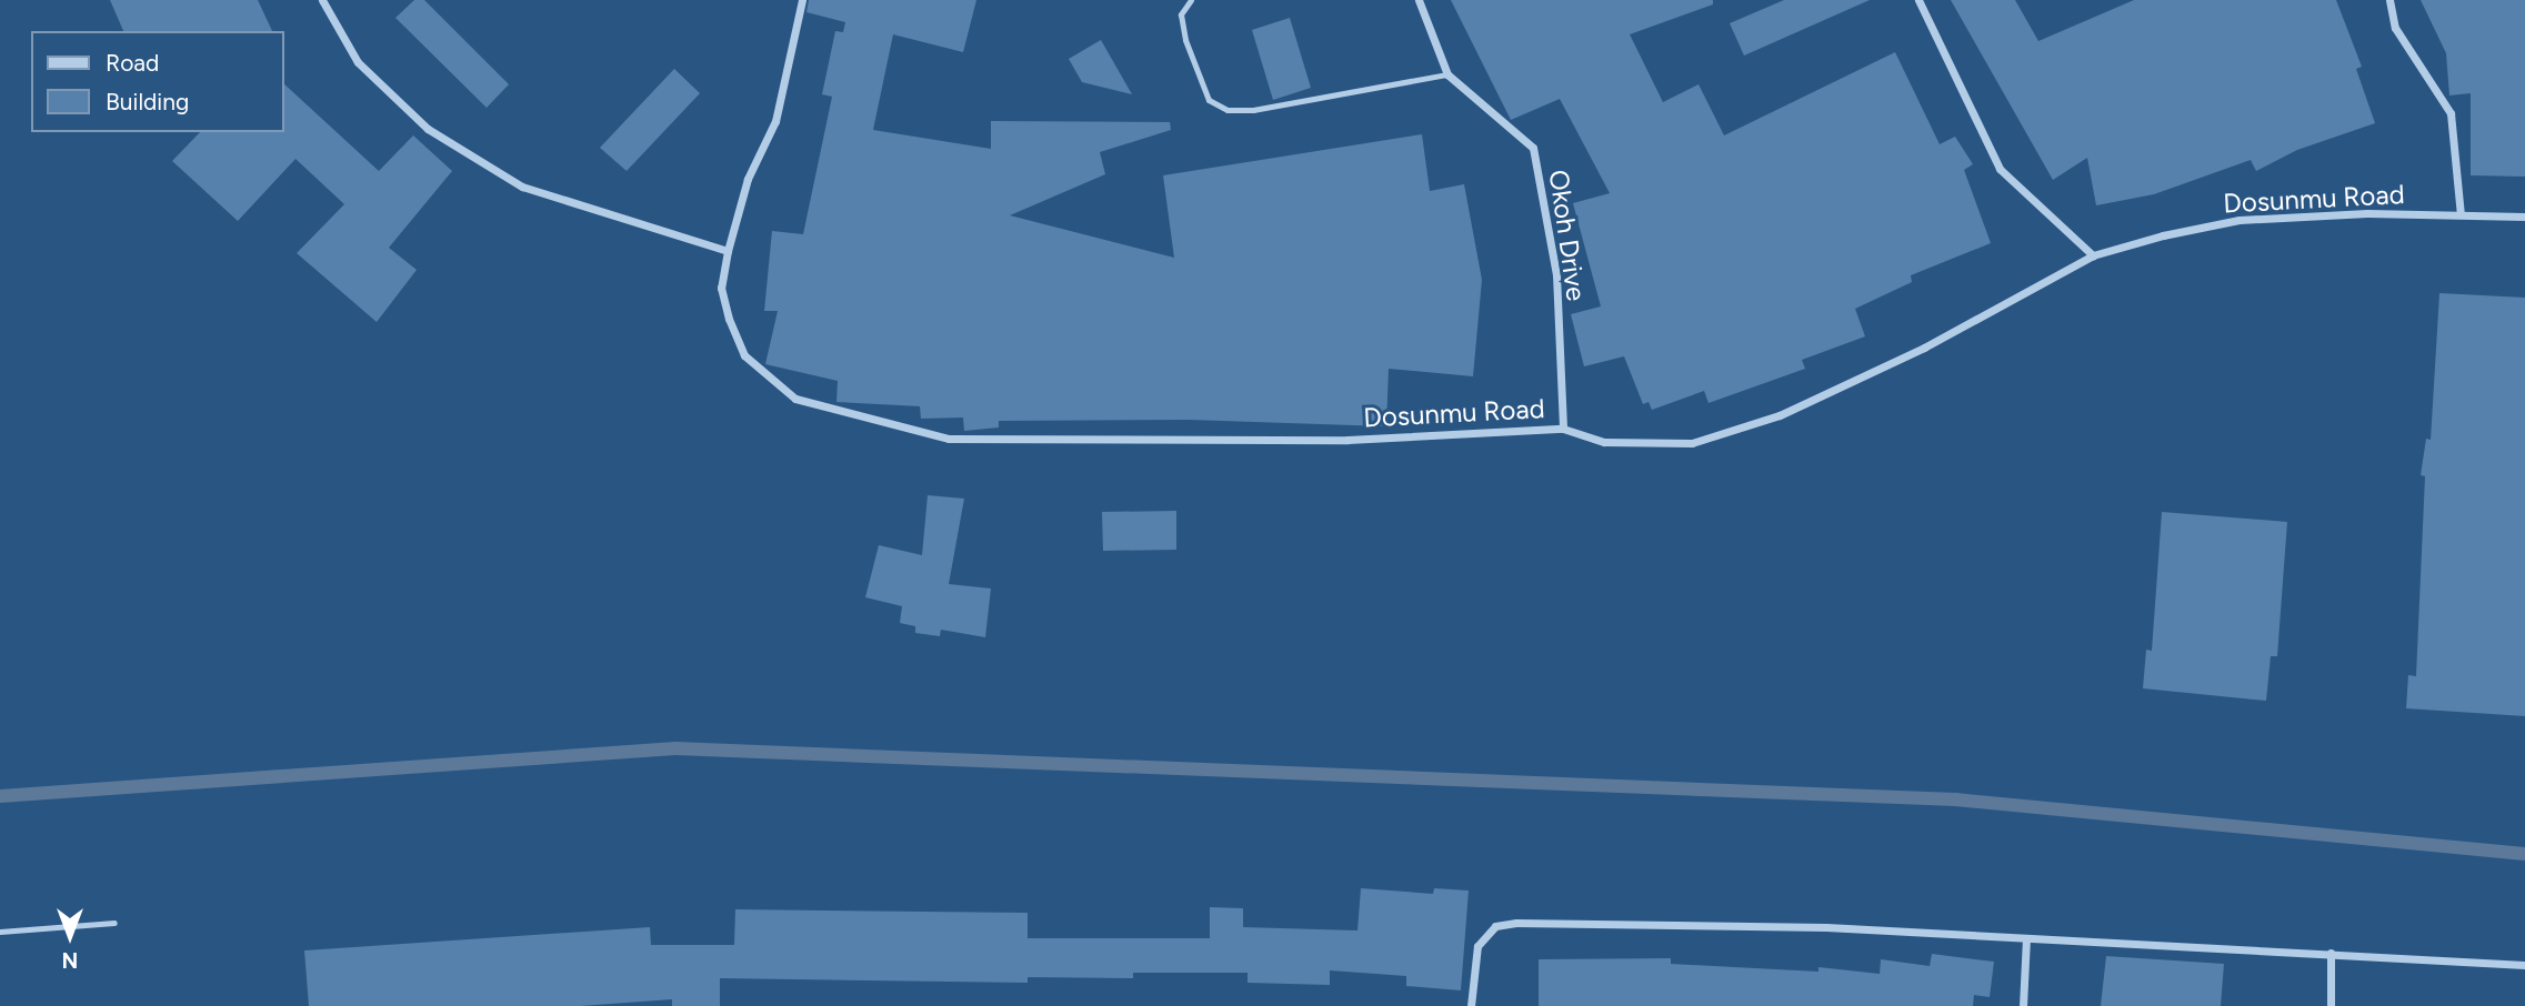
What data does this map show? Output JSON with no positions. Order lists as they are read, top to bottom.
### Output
{
  "streets": {
    "street": ["Dosunmu Road", "Okoh Drive"]
  },
  "crossings": [
    ["Dosunmu Road", "Okoh Drive"]
  ],
  "legend": ["Road", "Building"],
  "north": "bottom"
}
